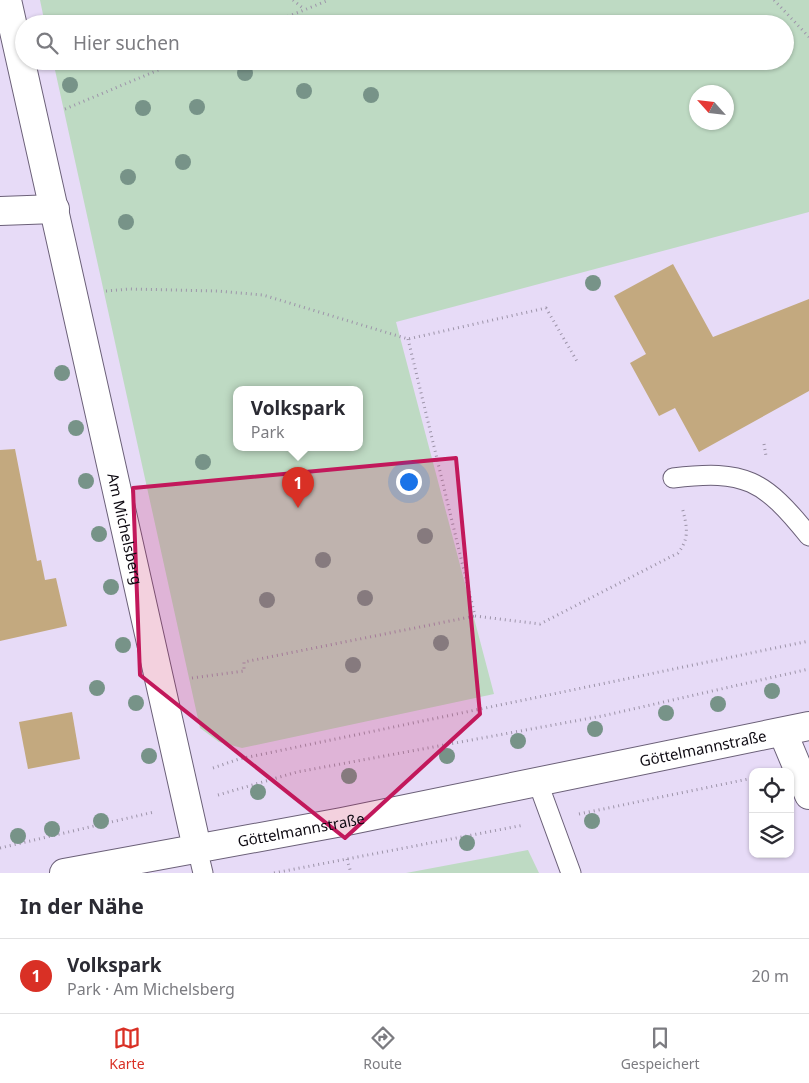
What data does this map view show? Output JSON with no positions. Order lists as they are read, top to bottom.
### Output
{
  "streets": {
    "street": ["Am Michelsberg", "Göttelmannstraße"]
  },
  "crossings": [
    ["Am Michelsberg", "Göttelmannstraße"]
  ],
  "north": "top left",
  "page": {
    "search": "Hier suchen",
    "popup": ["Volkspark", "Park"],
    "pins": "1",
    "heading": "In der Nähe",
    "list": [
      {
        "mark": "1",
        "name": "Volkspark",
        "note": "Park · Am Michelsberg",
        "value": "20 m"
      }
    ],
    "nav": ["Karte", "Route", "Gespeichert"]
  }
}
